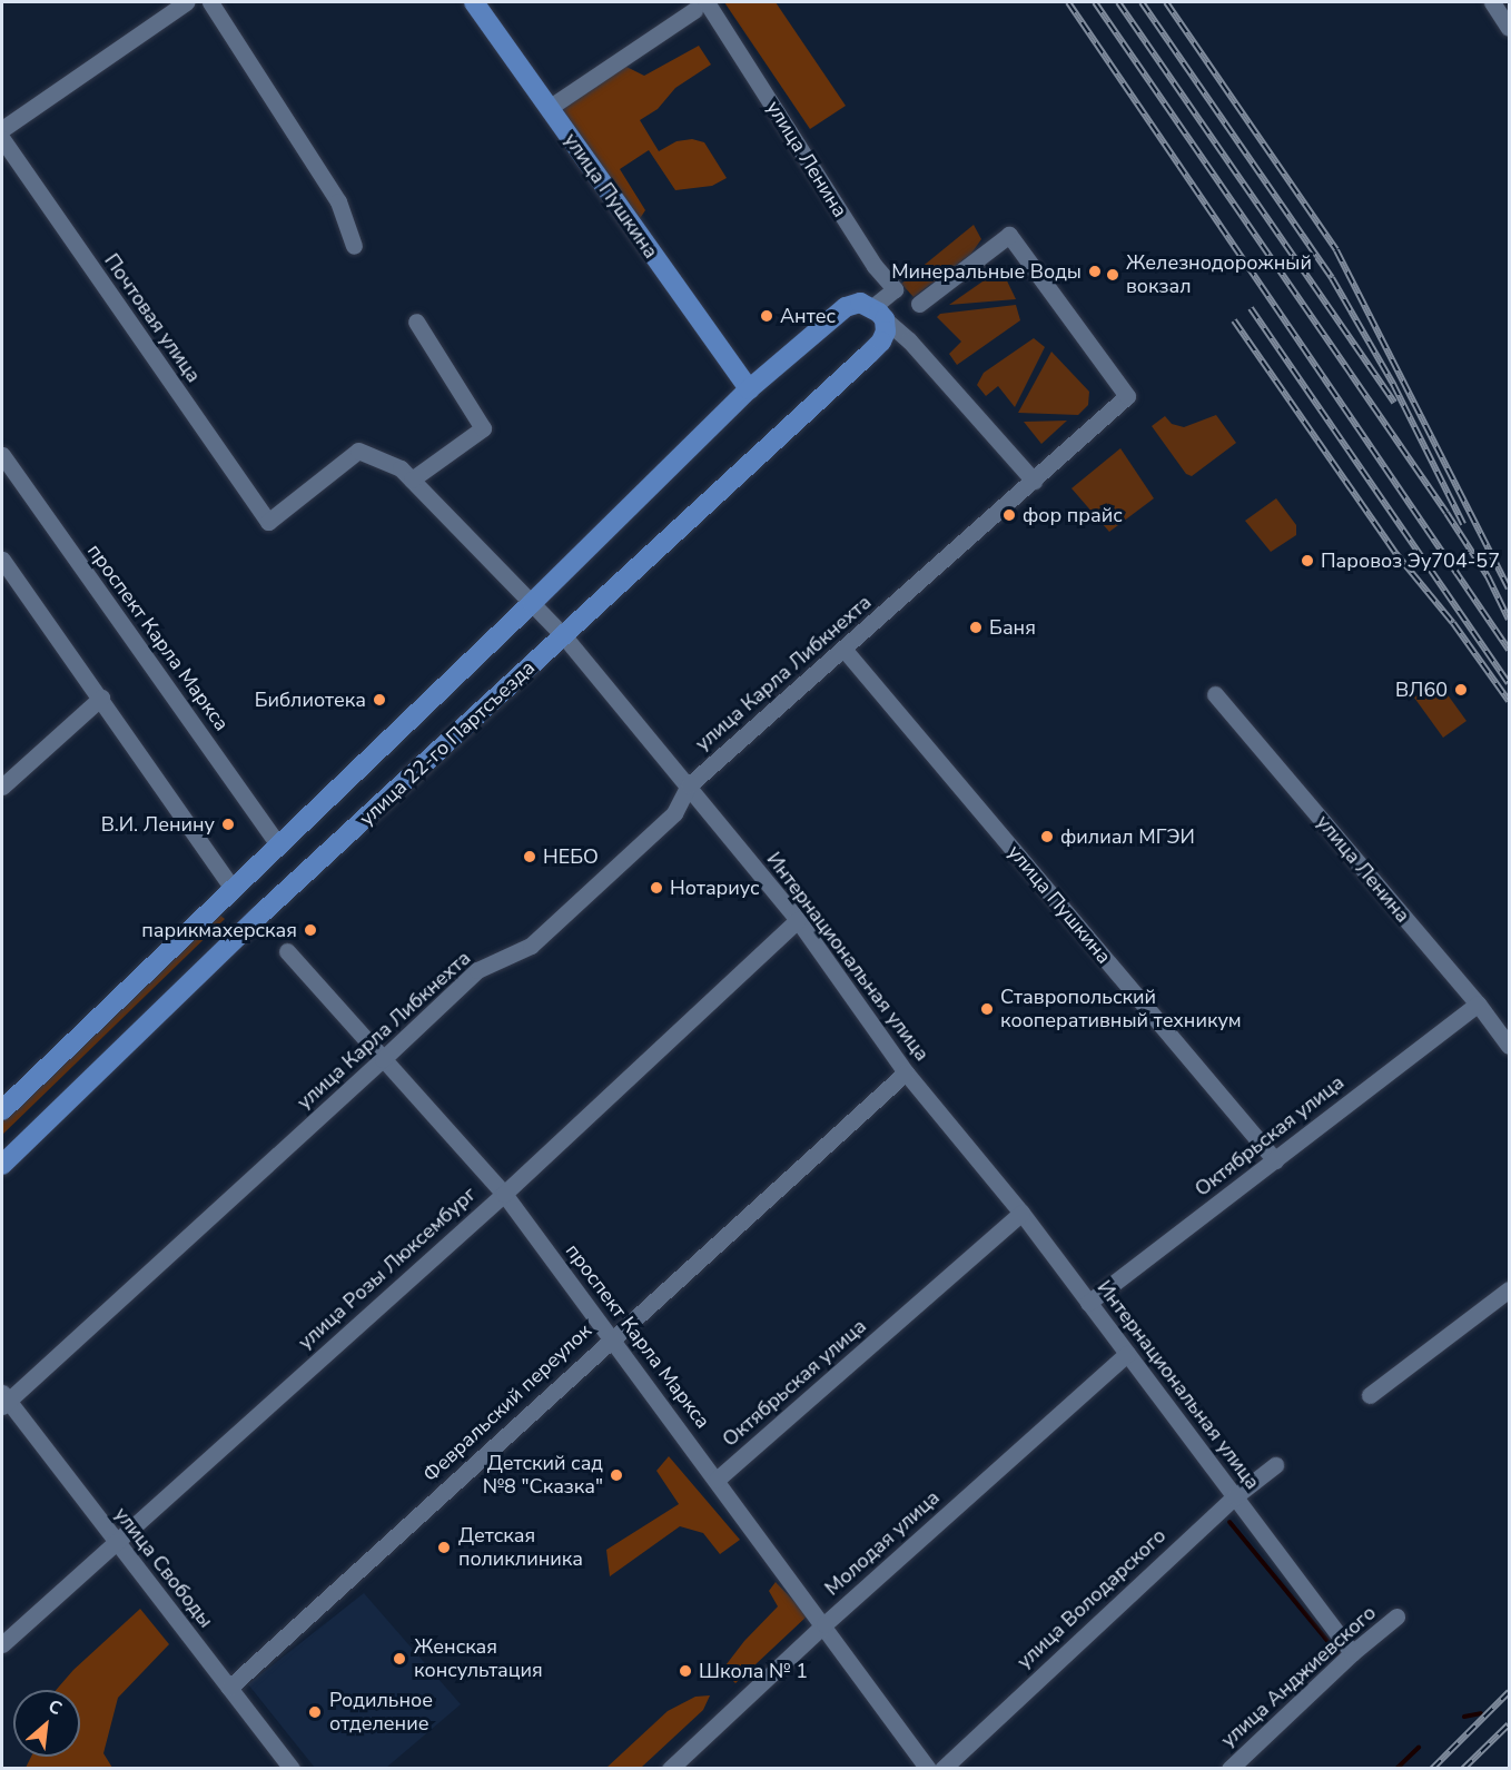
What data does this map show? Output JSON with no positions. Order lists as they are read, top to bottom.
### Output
{
  "streets": {
    "main road": ["улица Пушкина", "улица 22-го Партсъезда"],
    "street": [
      "улица Ленина",
      "Почтовая улица",
      "проспект Карла Маркса",
      "улица Карла Либкнехта",
      "Интернациональная улица",
      "Октябрьская улица",
      "улица Розы Люксембург",
      "Февральский переулок",
      "Молодая улица",
      "улица Свободы",
      "улица Володарского",
      "улица Анджиевского"
    ]
  },
  "crossings": [
    ["улица Ленина", "улица 22-го Партсъезда"],
    ["улица Ленина", "Октябрьская улица"],
    ["улица Пушкина", "улица Карла Либкнехта"],
    ["улица Пушкина", "улица 22-го Партсъезда"],
    ["улица Пушкина", "Октябрьская улица"],
    ["Почтовая улица", "Интернациональная улица"],
    ["проспект Карла Маркса", "улица Карла Либкнехта"],
    ["проспект Карла Маркса", "улица 22-го Партсъезда"],
    ["проспект Карла Маркса", "Октябрьская улица"],
    ["проспект Карла Маркса", "улица Розы Люксембург"],
    ["проспект Карла Маркса", "Февральский переулок"],
    ["проспект Карла Маркса", "Молодая улица"],
    ["улица Карла Либкнехта", "Интернациональная улица"],
    ["улица Карла Либкнехта", "улица Свободы"],
    ["улица 22-го Партсъезда", "Интернациональная улица"],
    ["Интернациональная улица", "Октябрьская улица"],
    ["Интернациональная улица", "улица Розы Люксембург"],
    ["Интернациональная улица", "Февральский переулок"],
    ["Интернациональная улица", "Молодая улица"],
    ["Интернациональная улица", "улица Володарского"],
    ["Интернациональная улица", "улица Анджиевского"],
    ["улица Розы Люксембург", "улица Свободы"],
    ["Февральский переулок", "улица Свободы"]
  ],
  "places": [
    "Минеральные Воды",
    "Железнодорожный вокзал",
    "Антес",
    "фор прайс",
    "Паровоз Эу704-57",
    "Баня",
    "ВЛ60",
    "Библиотека",
    "В.И. Ленину",
    "филиал МГЭИ",
    "НЕБО",
    "Нотариус",
    "парикмахерская",
    "Ставропольский кооперативный техникум",
    "Детский сад №8 \"Сказка\"",
    "Детская поликлиника",
    "Женская консультация",
    "Школа № 1",
    "Родильное отделение"
  ],
  "north": "top right"
}
